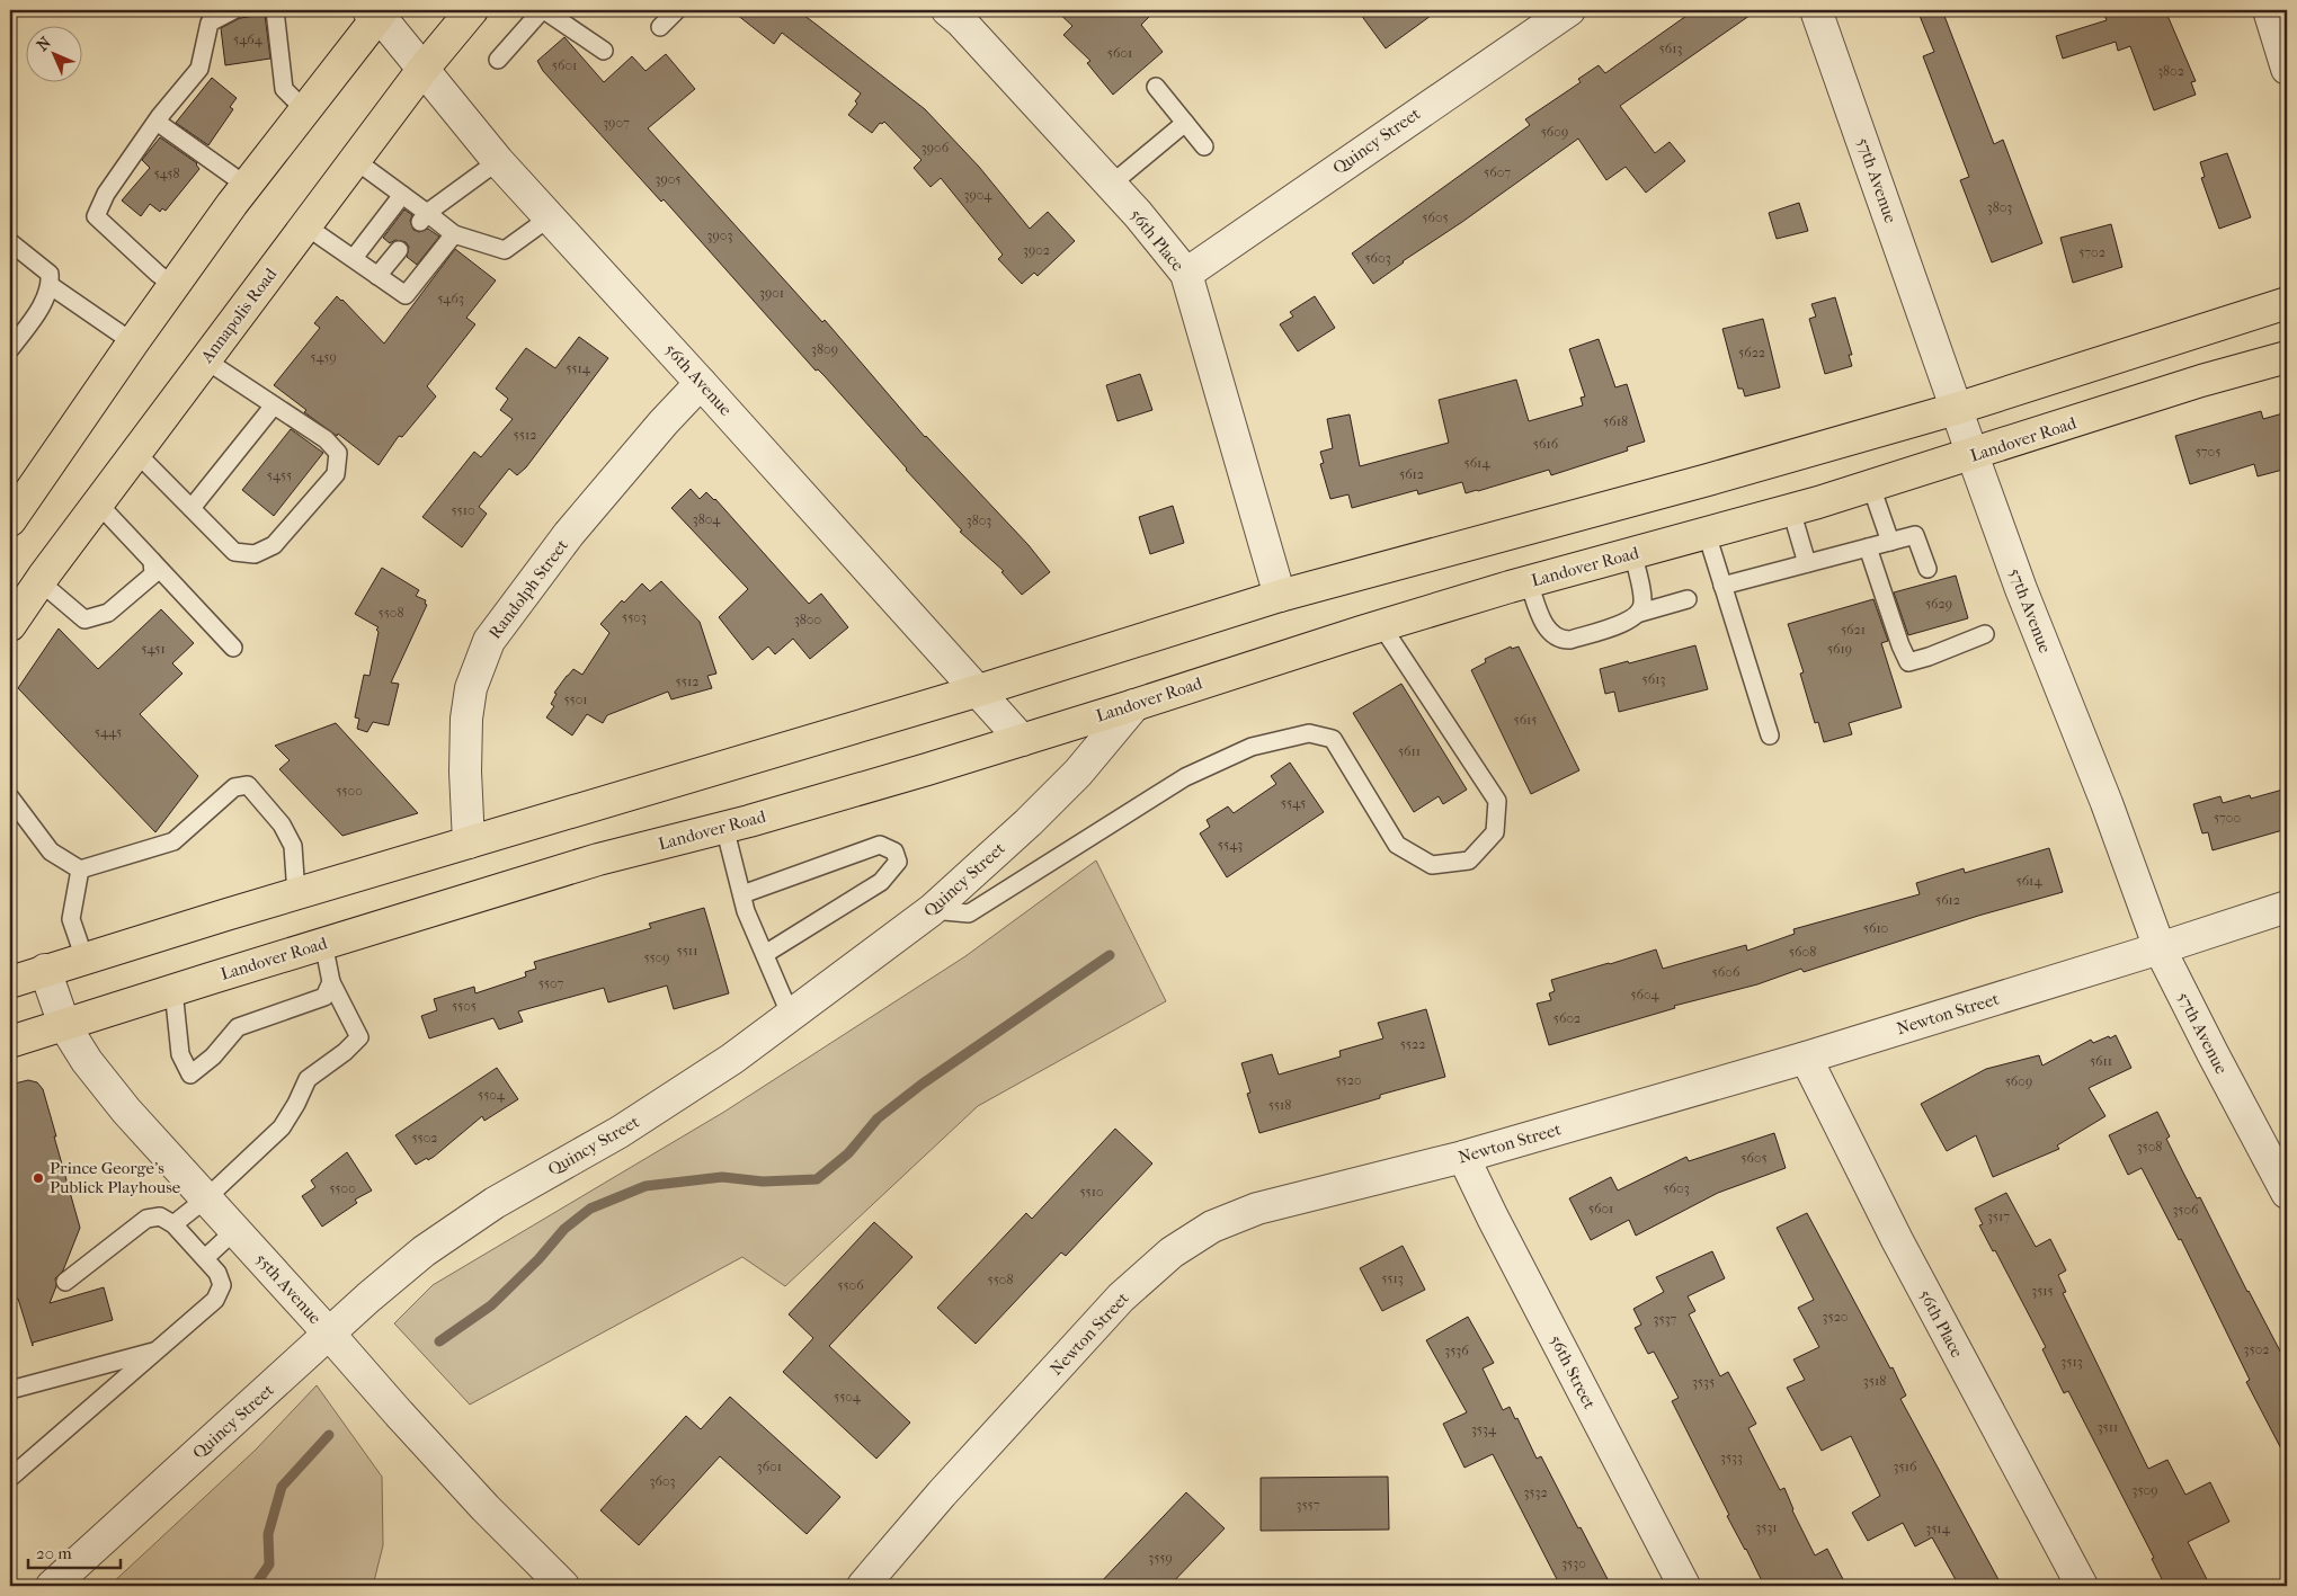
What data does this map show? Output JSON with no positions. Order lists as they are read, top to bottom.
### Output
{
  "streets": {
    "main road": ["Annapolis Road", "Landover Road"],
    "street": [
      "Quincy Street",
      "57th Avenue",
      "56th Place",
      "56th Avenue",
      "Randolph Street",
      "Newton Street",
      "55th Avenue",
      "56th Street"
    ]
  },
  "crossings": [
    ["Quincy Street", "56th Place"],
    ["Quincy Street", "Landover Road"],
    ["Quincy Street", "55th Avenue"],
    ["57th Avenue", "Landover Road"],
    ["57th Avenue", "Newton Street"],
    ["56th Place", "Newton Street"],
    ["Annapolis Road", "56th Avenue"],
    ["56th Avenue", "Landover Road"],
    ["56th Avenue", "Randolph Street"],
    ["Landover Road", "55th Avenue"],
    ["Newton Street", "56th Street"]
  ],
  "places": ["Prince George's Publick Playhouse"],
  "house_numbers": [
    "5464",
    "5613",
    "5601",
    "5601",
    "3802",
    "3907",
    "5609",
    "3906",
    "5607",
    "5458",
    "3905",
    "3904",
    "3803",
    "5605",
    "3903",
    "3902",
    "5702",
    "5603",
    "3901",
    "5463",
    "3809",
    "5622",
    "5459",
    "5514",
    "5618",
    "5512",
    "5616",
    "5705",
    "5614",
    "5612",
    "5455",
    "5510",
    "3804",
    "3803",
    "5629",
    "5508",
    "5503",
    "3800",
    "5621",
    "5451",
    "5619",
    "5613",
    "5512",
    "5501",
    "5615",
    "5445",
    "5611",
    "5500",
    "5545",
    "5700",
    "5543",
    "5614",
    "5612",
    "5610",
    "5511",
    "5608",
    "5509",
    "5606",
    "5507",
    "5604",
    "5505",
    "5602",
    "5522",
    "5611",
    "5520",
    "5609",
    "5504",
    "5518",
    "5502",
    "3508",
    "5605",
    "5500",
    "5603",
    "5510",
    "5601",
    "3506",
    "3517",
    "5513",
    "5508",
    "5506",
    "3515",
    "3520",
    "3537",
    "3502",
    "3536",
    "3513",
    "3518",
    "3535",
    "5504",
    "3511",
    "3534",
    "3533",
    "3601",
    "3516",
    "3603",
    "3509",
    "3532",
    "3557",
    "3531",
    "3514",
    "3559",
    "3530"
  ],
  "scale_bar": "20 m",
  "north": "top left"
}
